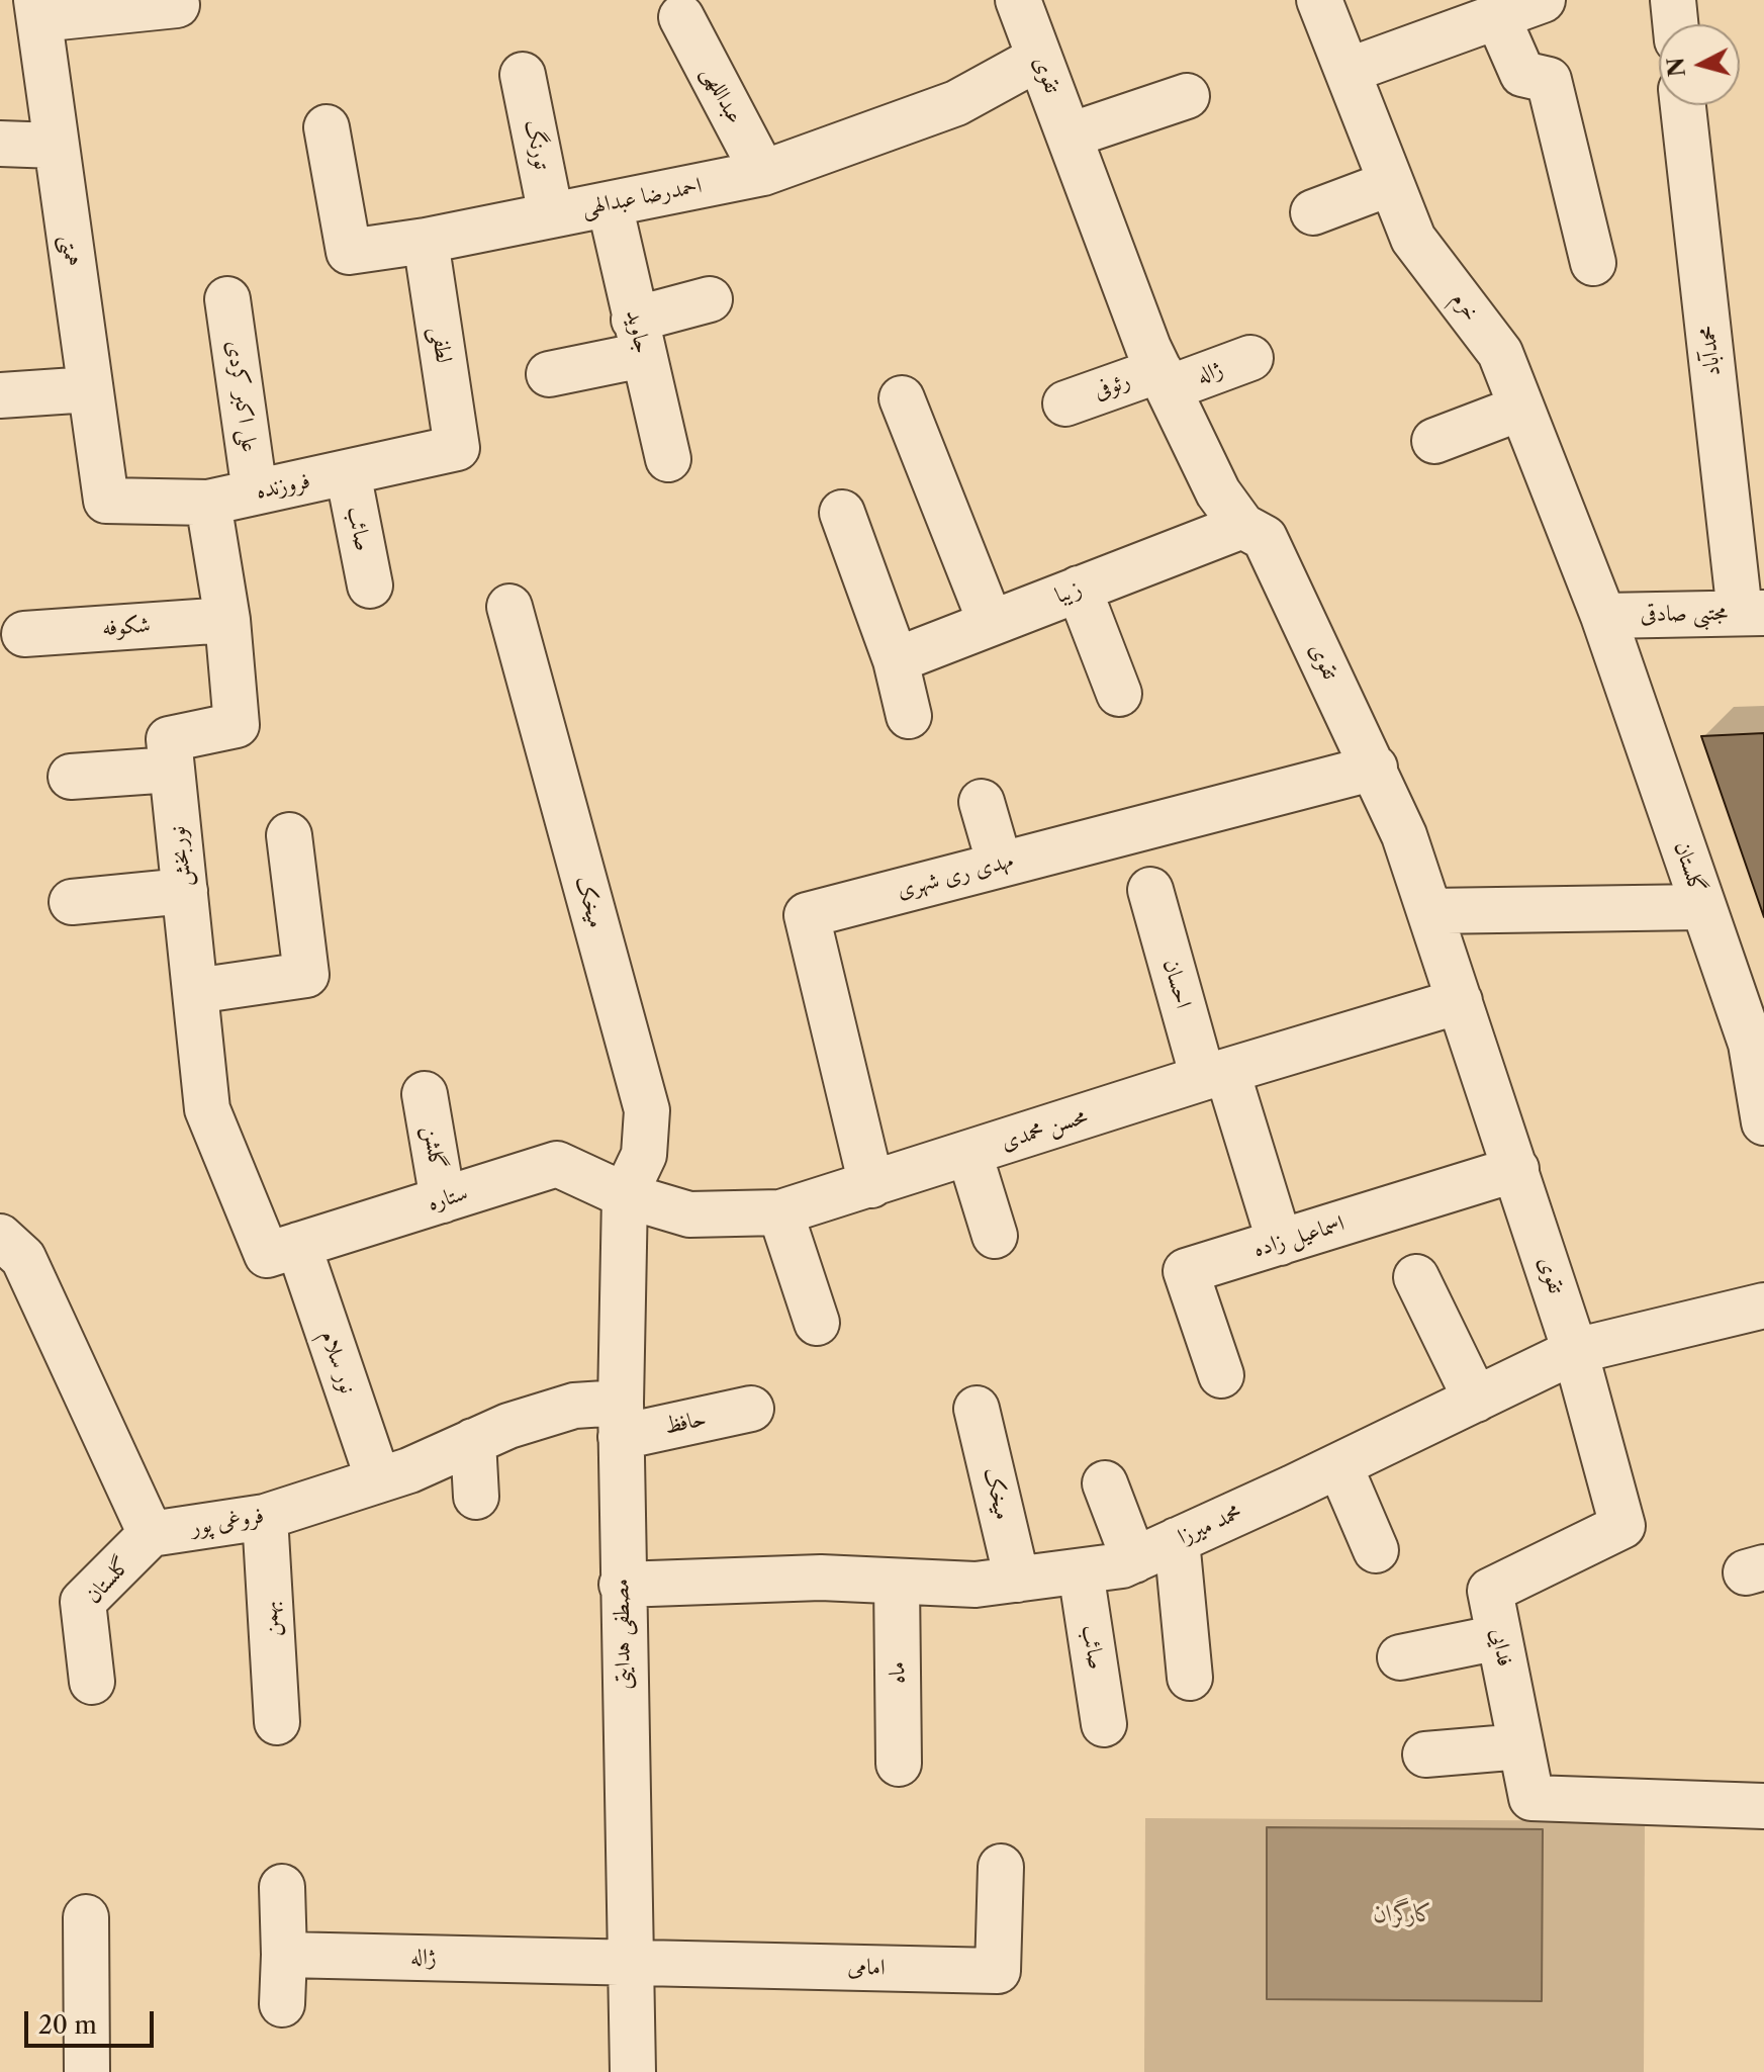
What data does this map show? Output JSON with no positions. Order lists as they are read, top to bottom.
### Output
{
  "streets": {
    "street": [
      "تقوی",
      "عبداللهی",
      "تورنگ",
      "احمدرضا عبدالهی",
      "همتی",
      "خرم",
      "جاوید",
      "لطفی",
      "محمدآباد",
      "ژاله",
      "رئوفی",
      "علی اکبر کردی",
      "فروزنده",
      "صائب",
      "زیبا",
      "مجتبی صادقی",
      "شکوفه",
      "نوربخش",
      "گلستان",
      "مهدی ری شهری",
      "میخک",
      "احسان",
      "محسن محمدی",
      "گلشن",
      "ستاره",
      "اسماعیل زاده",
      "نور سلام",
      "حافظ",
      "فروغی پور",
      "محمد میرزا",
      "بهمن",
      "مصطفی هدایتی",
      "فدایی",
      "ماه",
      "امامی"
    ]
  },
  "crossings": [
    ["تقوی", "احمدرضا عبدالهی"],
    ["تقوی", "ژاله"],
    ["تقوی", "رئوفی"],
    ["تقوی", "زیبا"],
    ["تقوی", "مهدی ری شهری"],
    ["تقوی", "محسن محمدی"],
    ["تقوی", "اسماعیل زاده"],
    ["تقوی", "محمد میرزا"],
    ["تقوی", "فدایی"],
    ["عبداللهی", "احمدرضا عبدالهی"],
    ["تورنگ", "احمدرضا عبدالهی"],
    ["احمدرضا عبدالهی", "جاوید"],
    ["احمدرضا عبدالهی", "لطفی"],
    ["همتی", "فروزنده"],
    ["خرم", "مجتبی صادقی"],
    ["خرم", "گلستان"],
    ["لطفی", "فروزنده"],
    ["محمدآباد", "مجتبی صادقی"],
    ["ژاله", "رئوفی"],
    ["ژاله", "مصطفی هدایتی"],
    ["ژاله", "امامی"],
    ["علی اکبر کردی", "فروزنده"],
    ["فروزنده", "صائب"],
    ["فروزنده", "نوربخش"],
    ["صائب", "محمد میرزا"],
    ["مجتبی صادقی", "گلستان"],
    ["شکوفه", "نوربخش"],
    ["نوربخش", "ستاره"],
    ["نوربخش", "نور سلام"],
    ["گلستان", "فروغی پور"],
    ["مهدی ری شهری", "محسن محمدی"],
    ["میخک", "محسن محمدی"],
    ["میخک", "ستاره"],
    ["میخک", "محمد میرزا"],
    ["میخک", "مصطفی هدایتی"],
    ["احسان", "محسن محمدی"],
    ["احسان", "اسماعیل زاده"],
    ["محسن محمدی", "ستاره"],
    ["محسن محمدی", "مصطفی هدایتی"],
    ["گلشن", "ستاره"],
    ["ستاره", "نور سلام"],
    ["ستاره", "مصطفی هدایتی"],
    ["نور سلام", "فروغی پور"],
    ["حافظ", "فروغی پور"],
    ["حافظ", "مصطفی هدایتی"],
    ["فروغی پور", "بهمن"],
    ["فروغی پور", "مصطفی هدایتی"],
    ["محمد میرزا", "مصطفی هدایتی"],
    ["محمد میرزا", "فدایی"],
    ["محمد میرزا", "ماه"],
    ["مصطفی هدایتی", "امامی"]
  ],
  "water": ["کارگران"],
  "scale_bar": "20 m",
  "north": "left"
}
